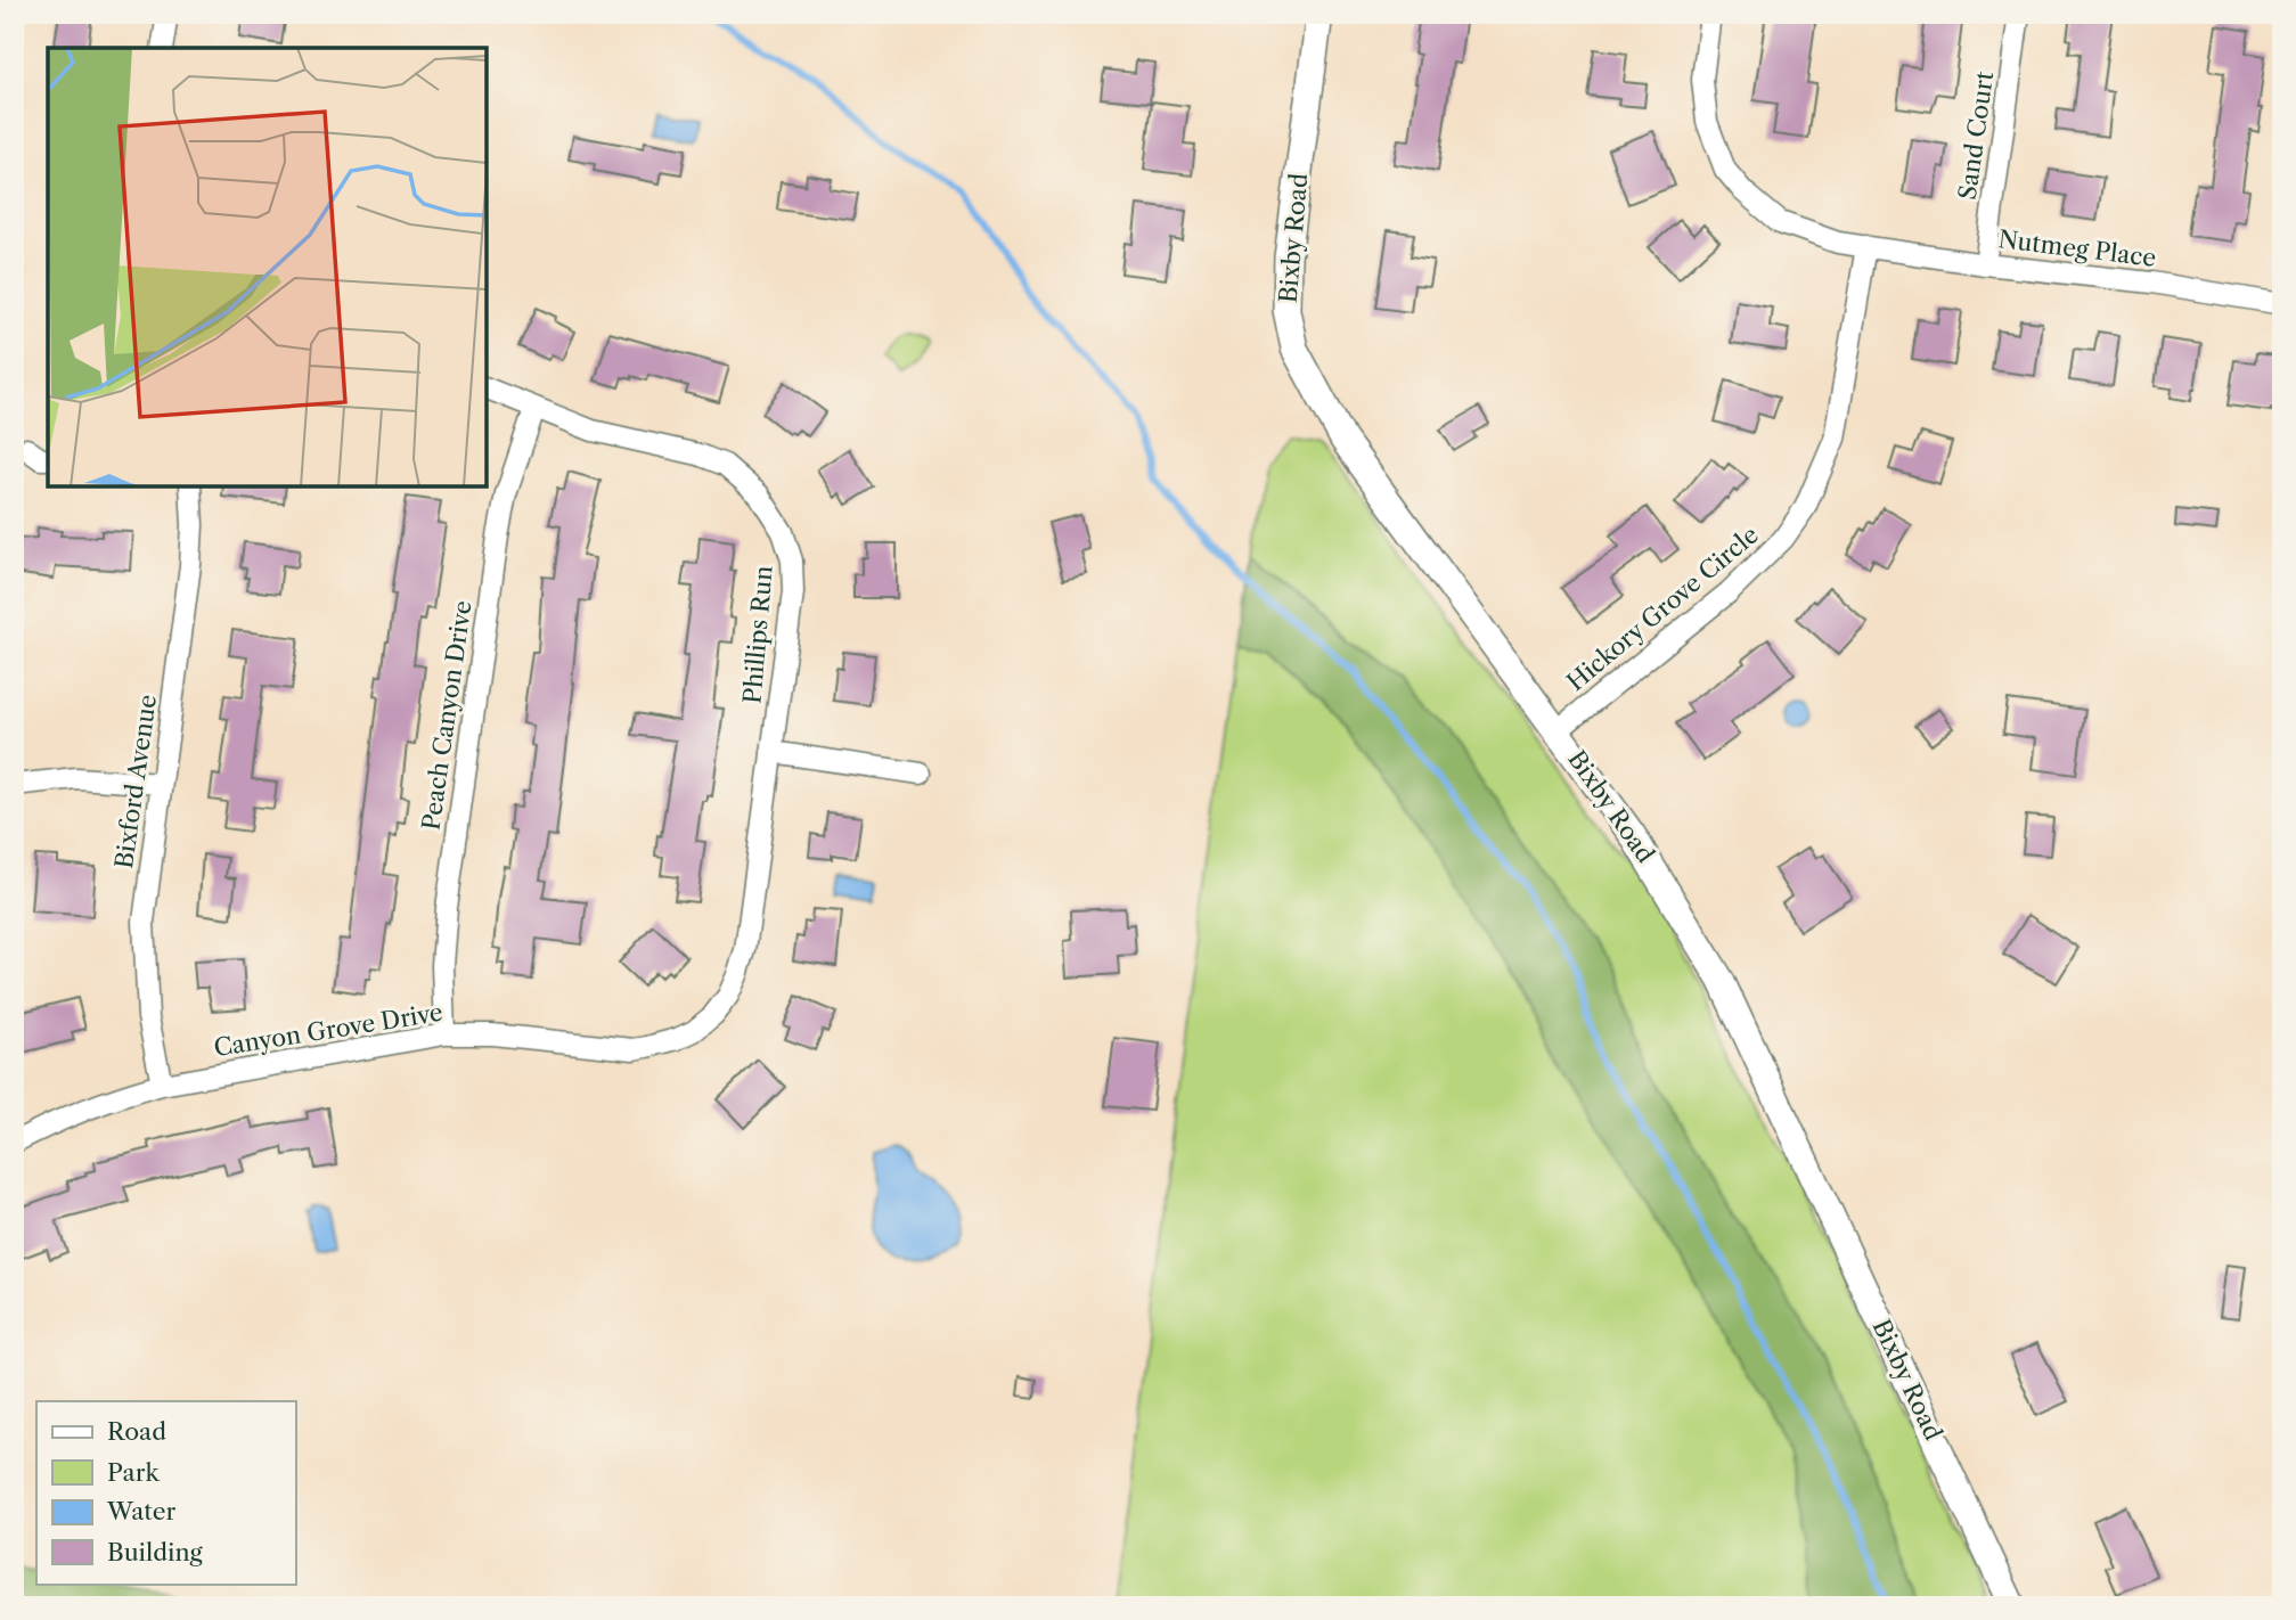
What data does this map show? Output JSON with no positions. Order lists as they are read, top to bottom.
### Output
{
  "streets": {
    "street": [
      "Sand Court",
      "Bixby Road",
      "Nutmeg Place",
      "Hickory Grove Circle",
      "Phillips Run",
      "Peach Canyon Drive",
      "Bixford Avenue",
      "Canyon Grove Drive"
    ]
  },
  "crossings": [
    ["Sand Court", "Nutmeg Place"],
    ["Bixby Road", "Hickory Grove Circle"],
    ["Nutmeg Place", "Hickory Grove Circle"],
    ["Phillips Run", "Peach Canyon Drive"],
    ["Phillips Run", "Canyon Grove Drive"],
    ["Peach Canyon Drive", "Canyon Grove Drive"],
    ["Bixford Avenue", "Canyon Grove Drive"]
  ],
  "legend": [
    "Road",
    "Park",
    "Water",
    "Building"
  ]
}
